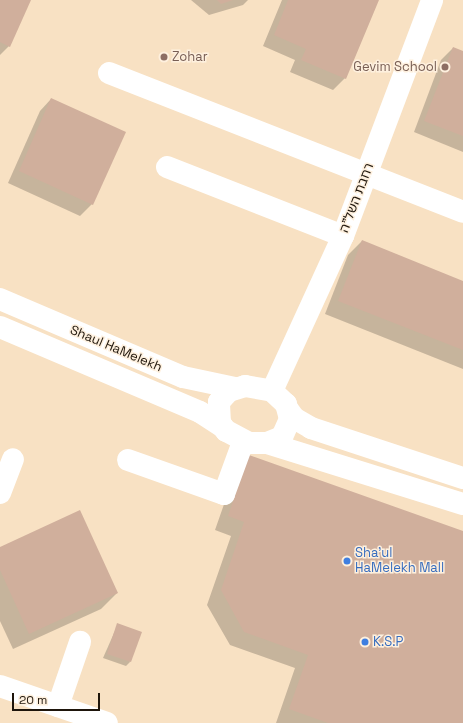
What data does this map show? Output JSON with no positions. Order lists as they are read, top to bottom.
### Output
{
  "streets": {
    "street": ["רחבת השל\"ה", "Shaul HaMelekh"]
  },
  "crossings": [
    ["רחבת השל\"ה", "Shaul HaMelekh"]
  ],
  "places": [
    "Zohar",
    "Gevim School",
    "Sha'ul HaMelekh Mall",
    "K.S.P"
  ],
  "scale_bar": "20 m"
}
